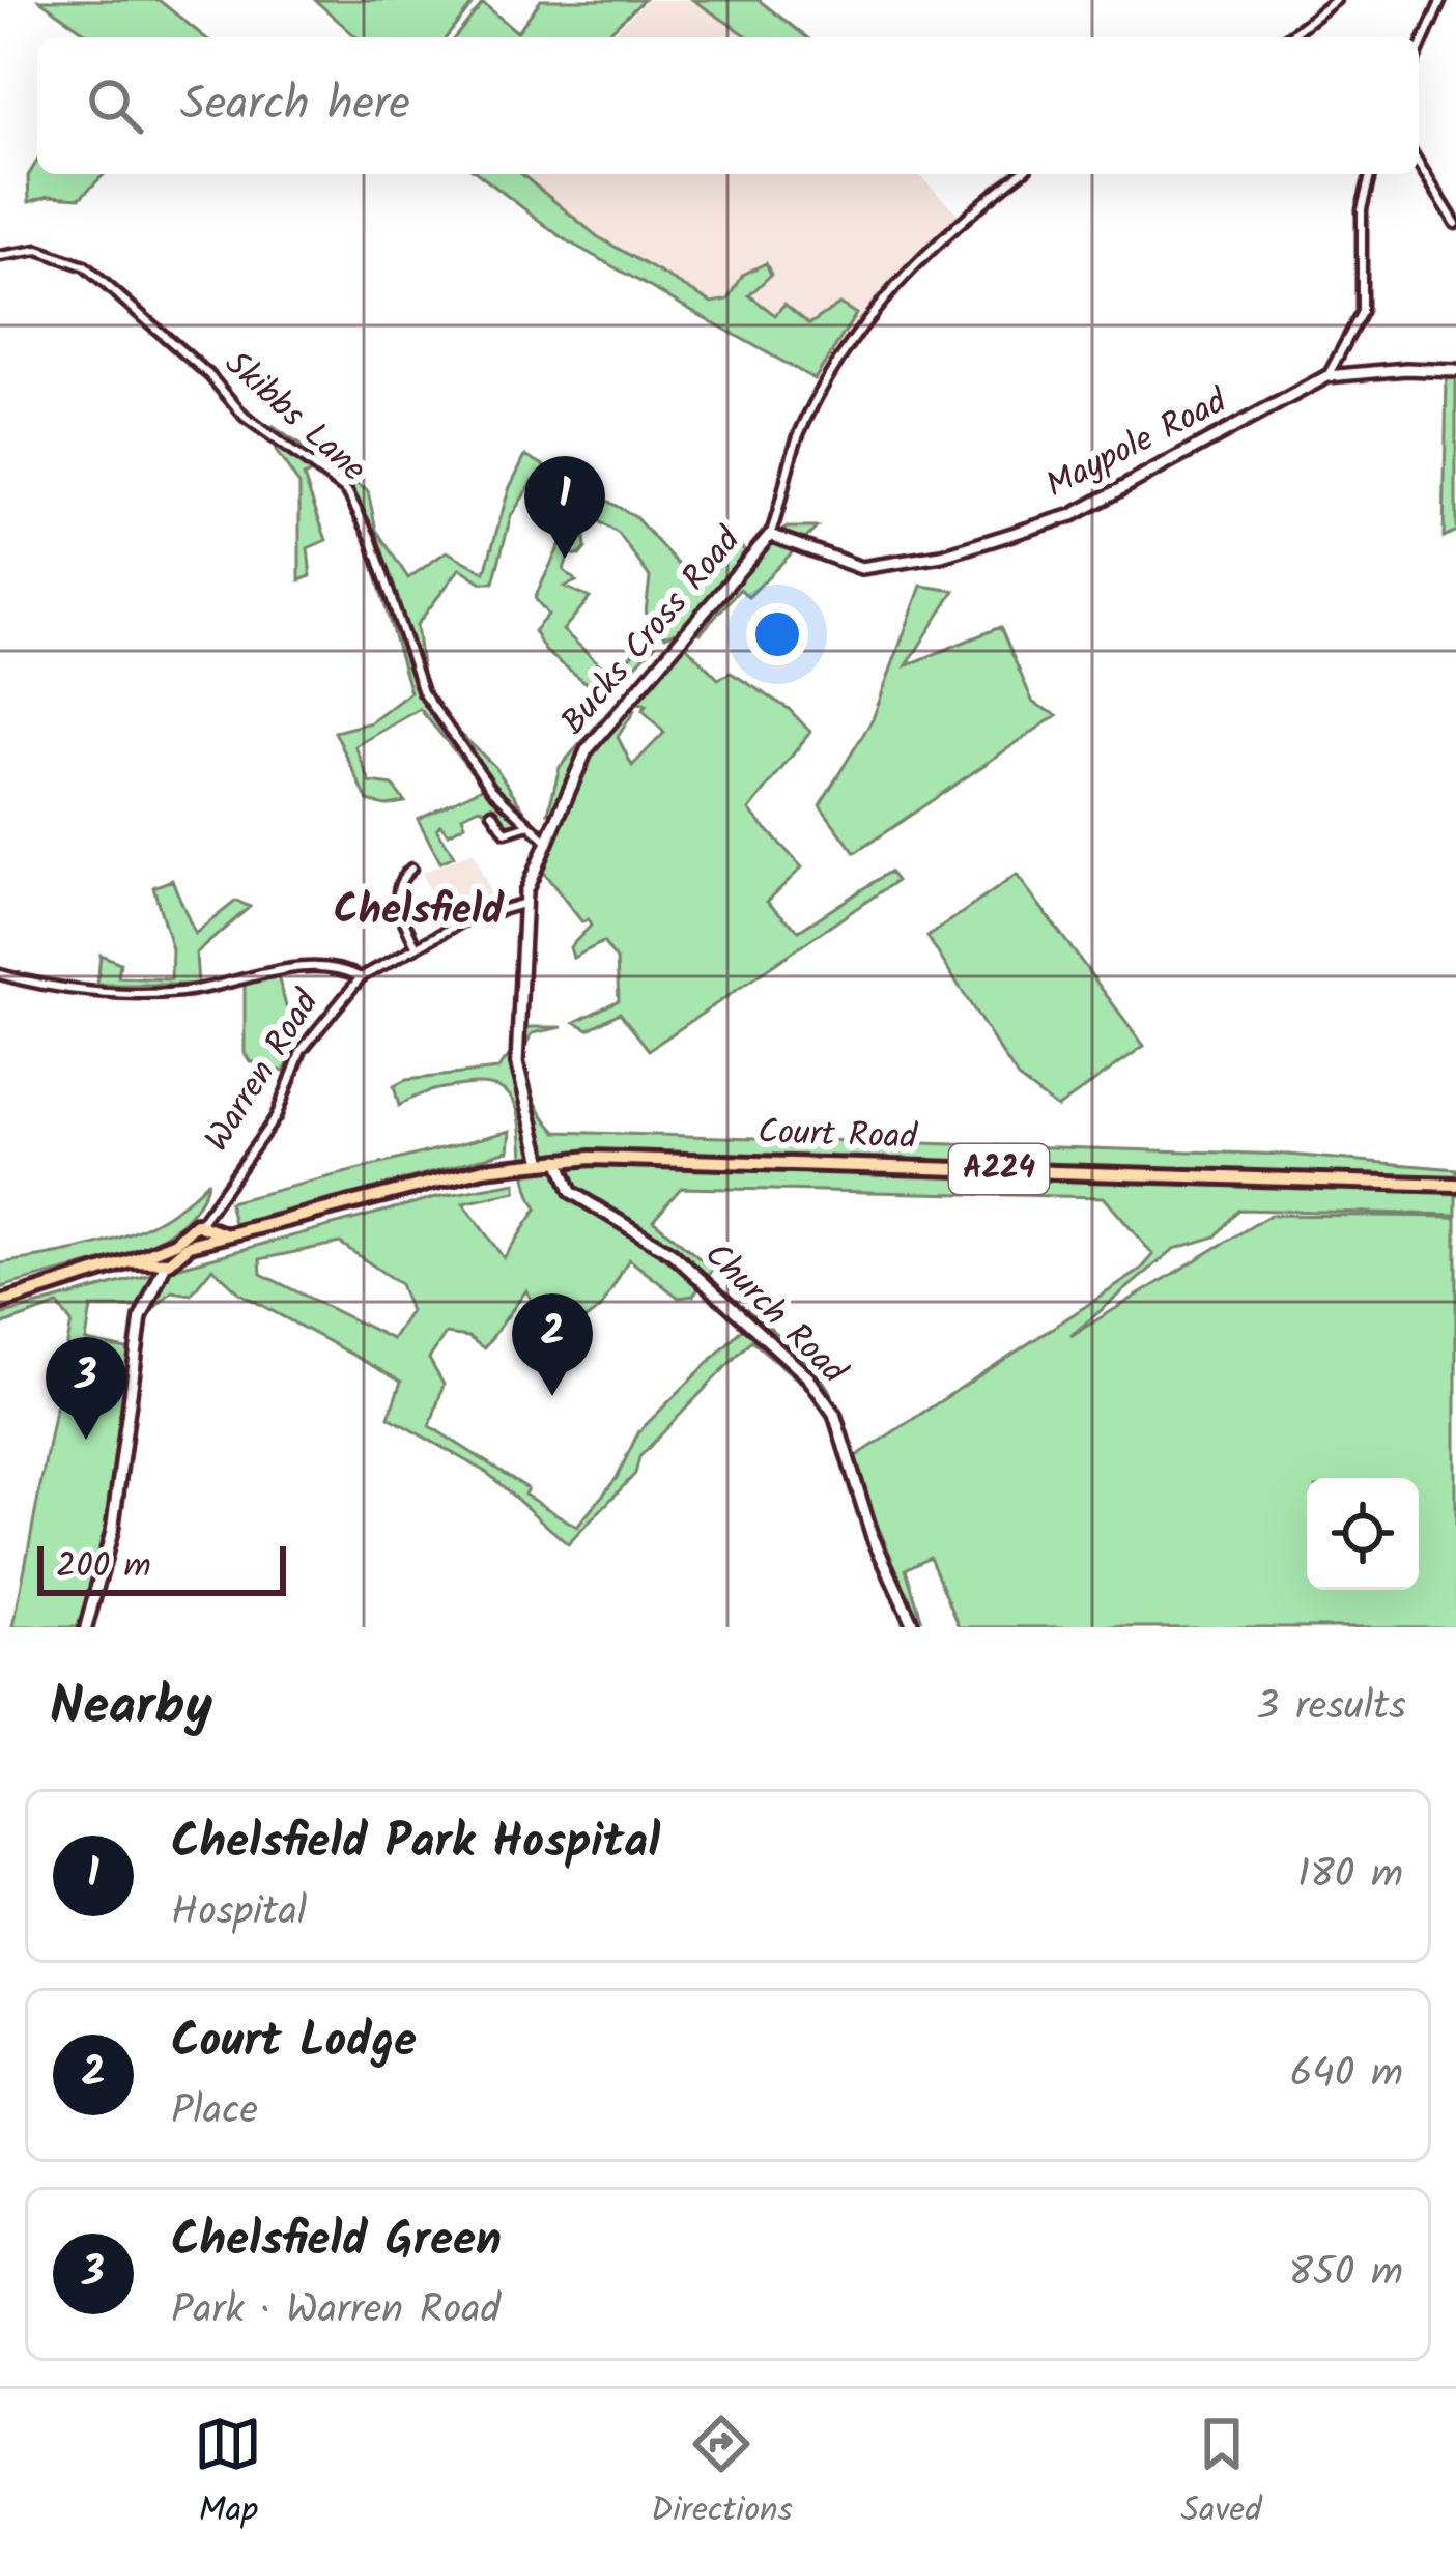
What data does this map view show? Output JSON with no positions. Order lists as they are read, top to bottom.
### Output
{
  "streets": {
    "main road": ["Court Road", "A224"],
    "street": [
      "Skibbs Lane",
      "Maypole Road",
      "Bucks Cross Road",
      "Warren Road",
      "Church Road"
    ]
  },
  "crossings": [
    ["Skibbs Lane", "Bucks Cross Road"],
    ["Maypole Road", "Bucks Cross Road"],
    ["Bucks Cross Road", "Warren Road"],
    ["Warren Road", "Court Road"],
    ["Court Road", "Church Road"]
  ],
  "districts": ["Chelsfield"],
  "scale_bar": "200 m",
  "page": {
    "search": "Search here",
    "pins": ["1", "2", "3"],
    "scale": "200 m",
    "heading": ["Nearby", "3 results"],
    "list": [
      {
        "mark": "1",
        "name": "Chelsfield Park Hospital",
        "note": "Hospital",
        "value": "180 m"
      },
      {
        "mark": "2",
        "name": "Court Lodge",
        "note": "Place",
        "value": "640 m"
      },
      {
        "mark": "3",
        "name": "Chelsfield Green",
        "note": "Park · Warren Road",
        "value": "850 m"
      }
    ],
    "nav": ["Map", "Directions", "Saved"]
  }
}
